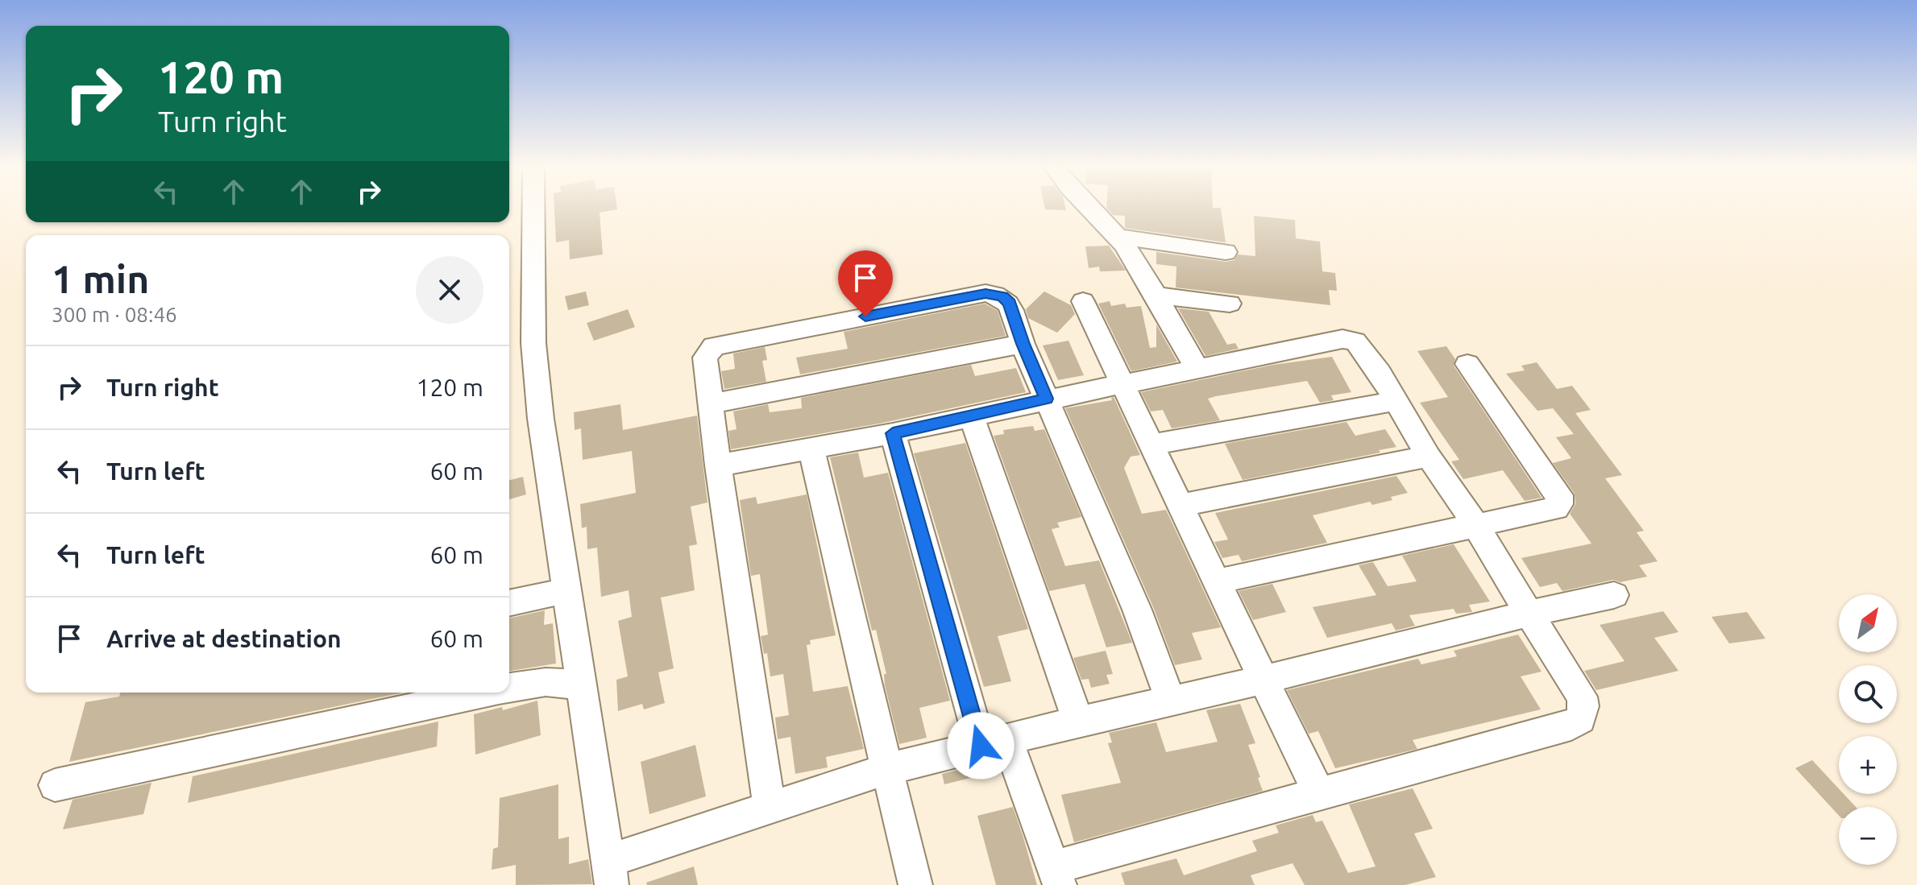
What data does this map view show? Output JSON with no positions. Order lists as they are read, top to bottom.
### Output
{
  "north": "top right",
  "page": {
    "turn": ["120 m", "Turn right"],
    "heading": ["1 min", "300 m · 08:46"],
    "list": [
      {
        "name": "Turn right",
        "value": "120 m"
      },
      {
        "name": "Turn left",
        "value": "60 m"
      },
      {
        "name": "Turn left",
        "value": "60 m"
      },
      {
        "name": "Arrive at destination",
        "value": "60 m"
      }
    ],
    "map_buttons": ["+", "−"]
  }
}
